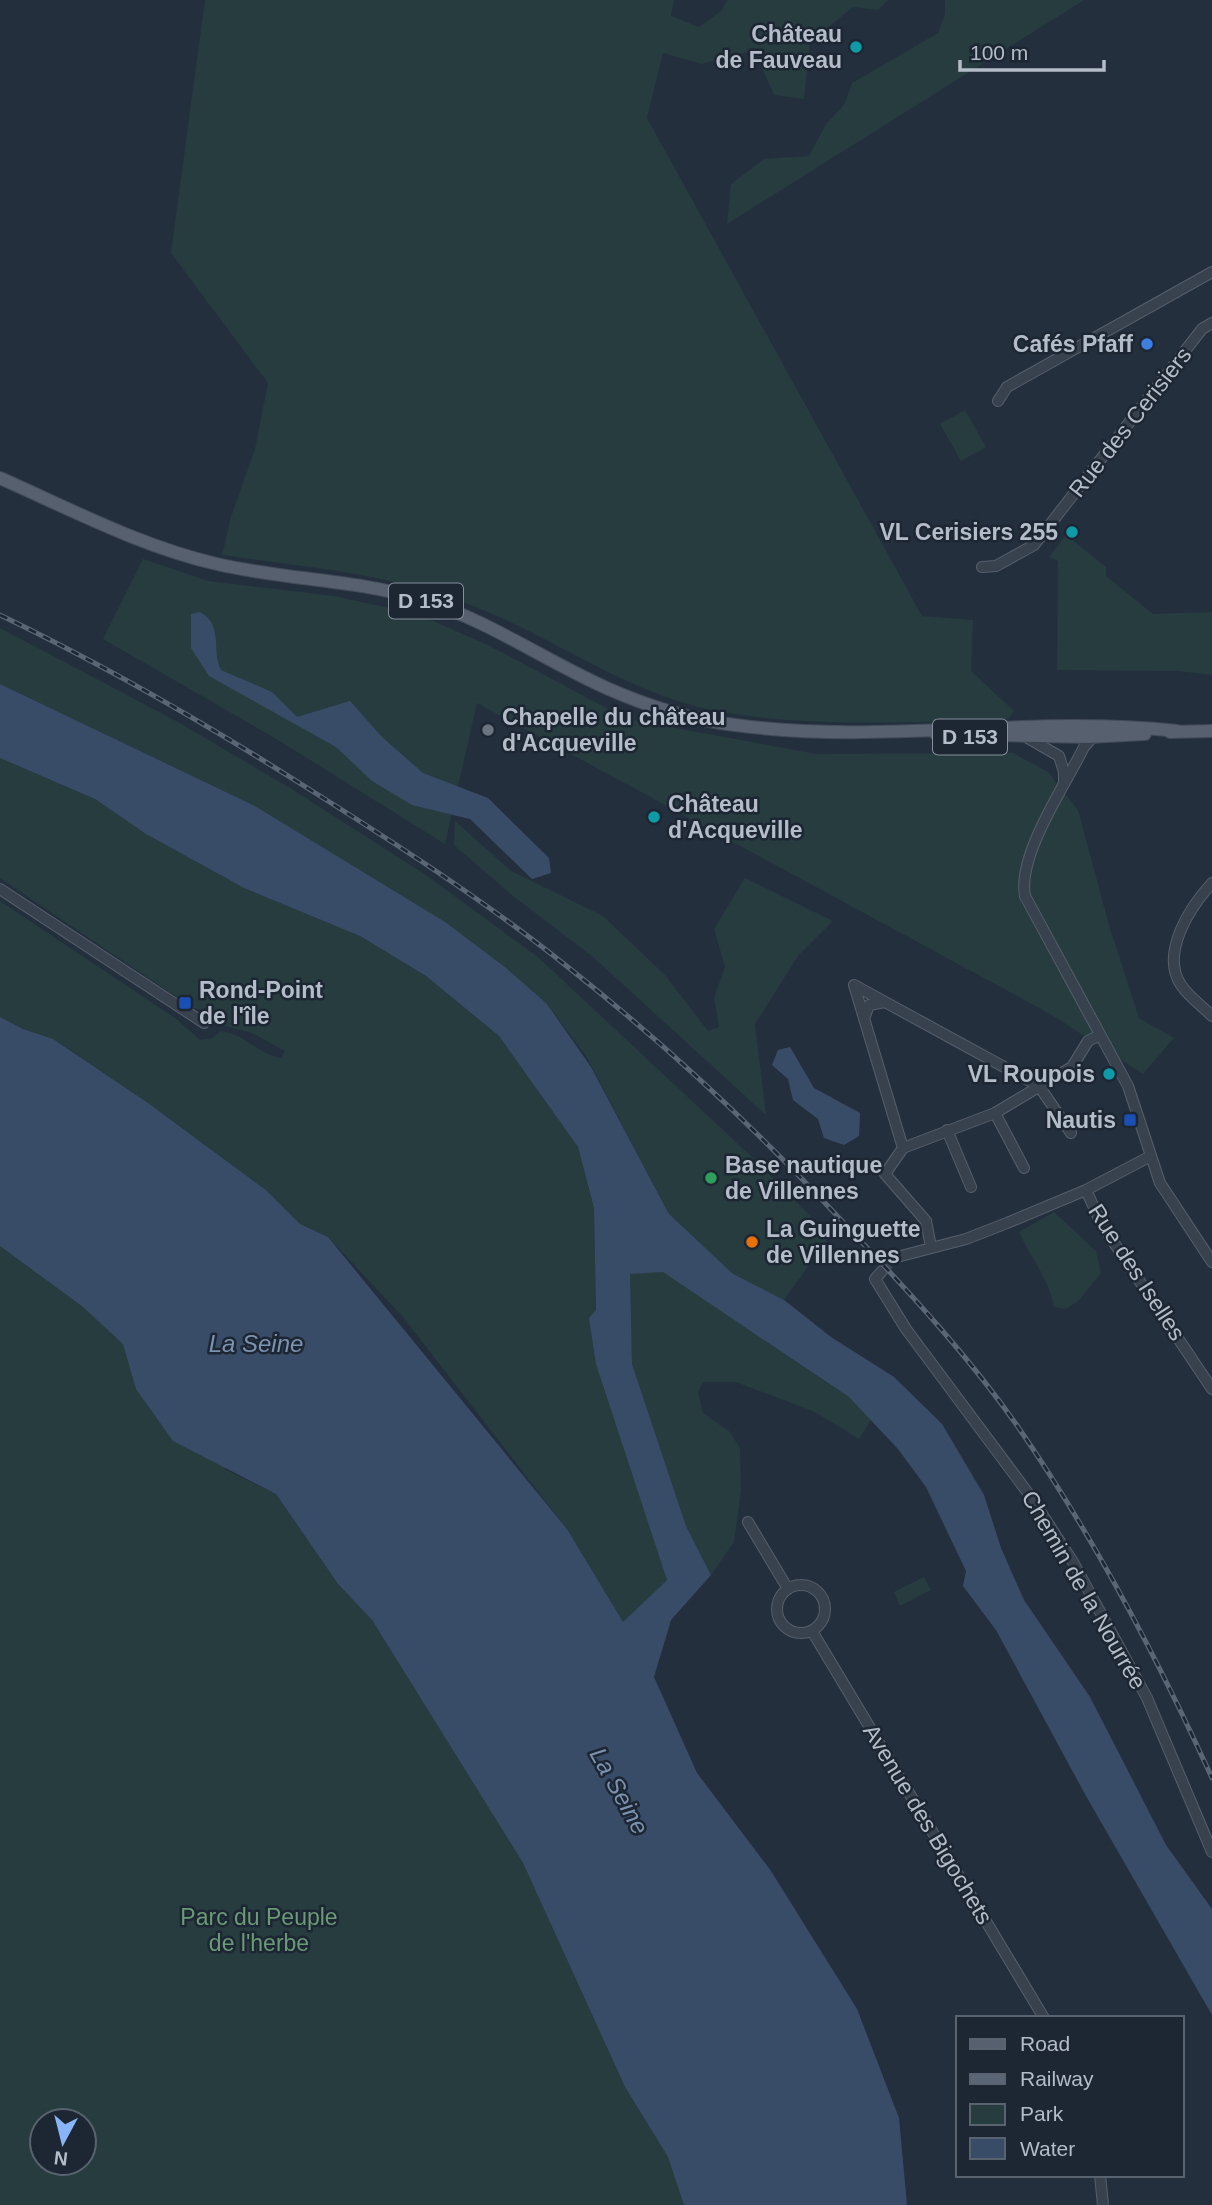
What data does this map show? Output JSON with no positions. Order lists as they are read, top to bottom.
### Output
{
  "streets": {
    "main road": ["D 153"],
    "street": [
      "Rue des Cerisiers",
      "Rue des Iselles",
      "Chemin de la Nourrée",
      "Avenue des Bigochets"
    ]
  },
  "water": ["La Seine"],
  "parks": ["Parc du Peuple de l'herbe"],
  "places": {
    "other": [
      "Château de Fauveau",
      "Cafés Pfaff",
      "VL Cerisiers 255",
      "Chapelle du château d'Acqueville",
      "Château d'Acqueville",
      "VL Roupois",
      "Base nautique de Villennes",
      "La Guinguette de Villennes"
    ],
    "transit": ["Rond-Point de l'île", "Nautis"]
  },
  "legend": [
    "Road",
    "Railway",
    "Park",
    "Water"
  ],
  "scale_bar": "100 m",
  "north": "bottom"
}
